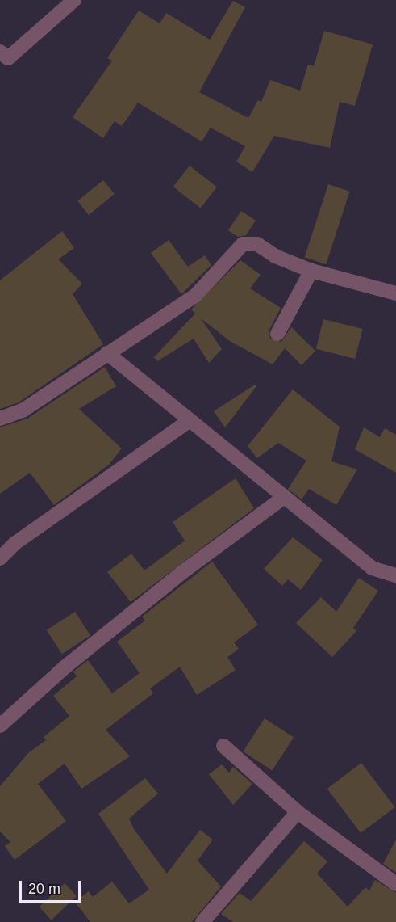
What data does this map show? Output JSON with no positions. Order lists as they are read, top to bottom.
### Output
{
  "scale_bar": "20 m"
}
